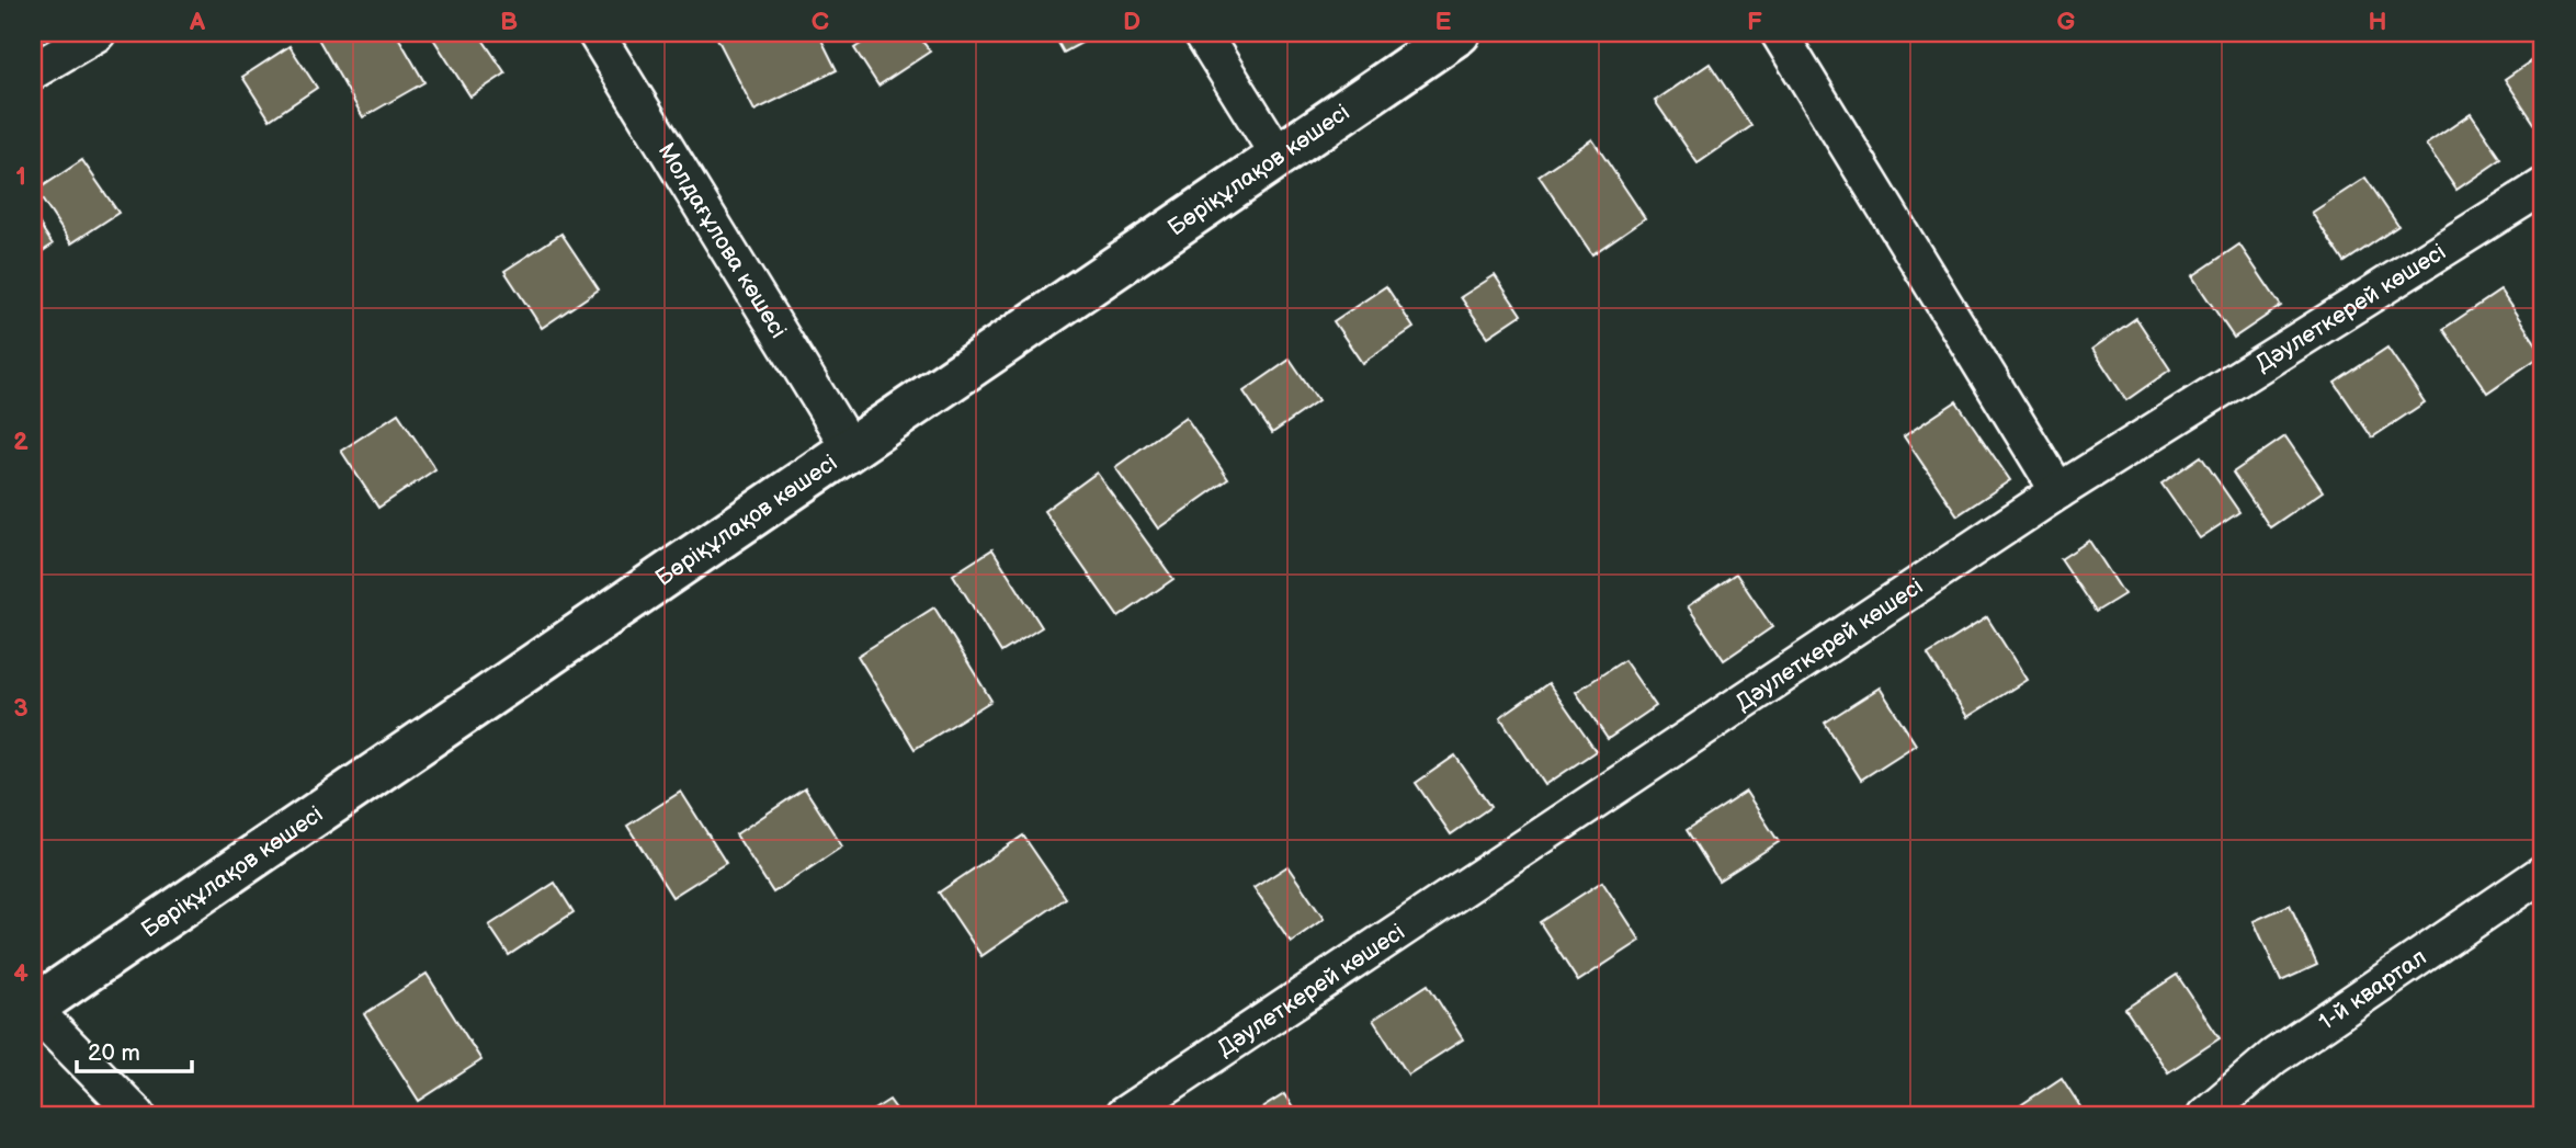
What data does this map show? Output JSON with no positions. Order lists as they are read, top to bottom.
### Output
{
  "streets": {
    "street": [
      "Бөріқұлақов көшесі",
      "Молдағұлова көшесі",
      "Дәулеткерей көшесі",
      "1-й квартал"
    ]
  },
  "crossings": [
    ["Бөріқұлақов көшесі", "Молдағұлова көшесі"]
  ],
  "scale_bar": "20 m",
  "grid": {
    "columns": [
      "A",
      "B",
      "C",
      "D",
      "E",
      "F",
      "G",
      "H"
    ],
    "rows": [
      "1",
      "2",
      "3",
      "4"
    ]
  }
}
